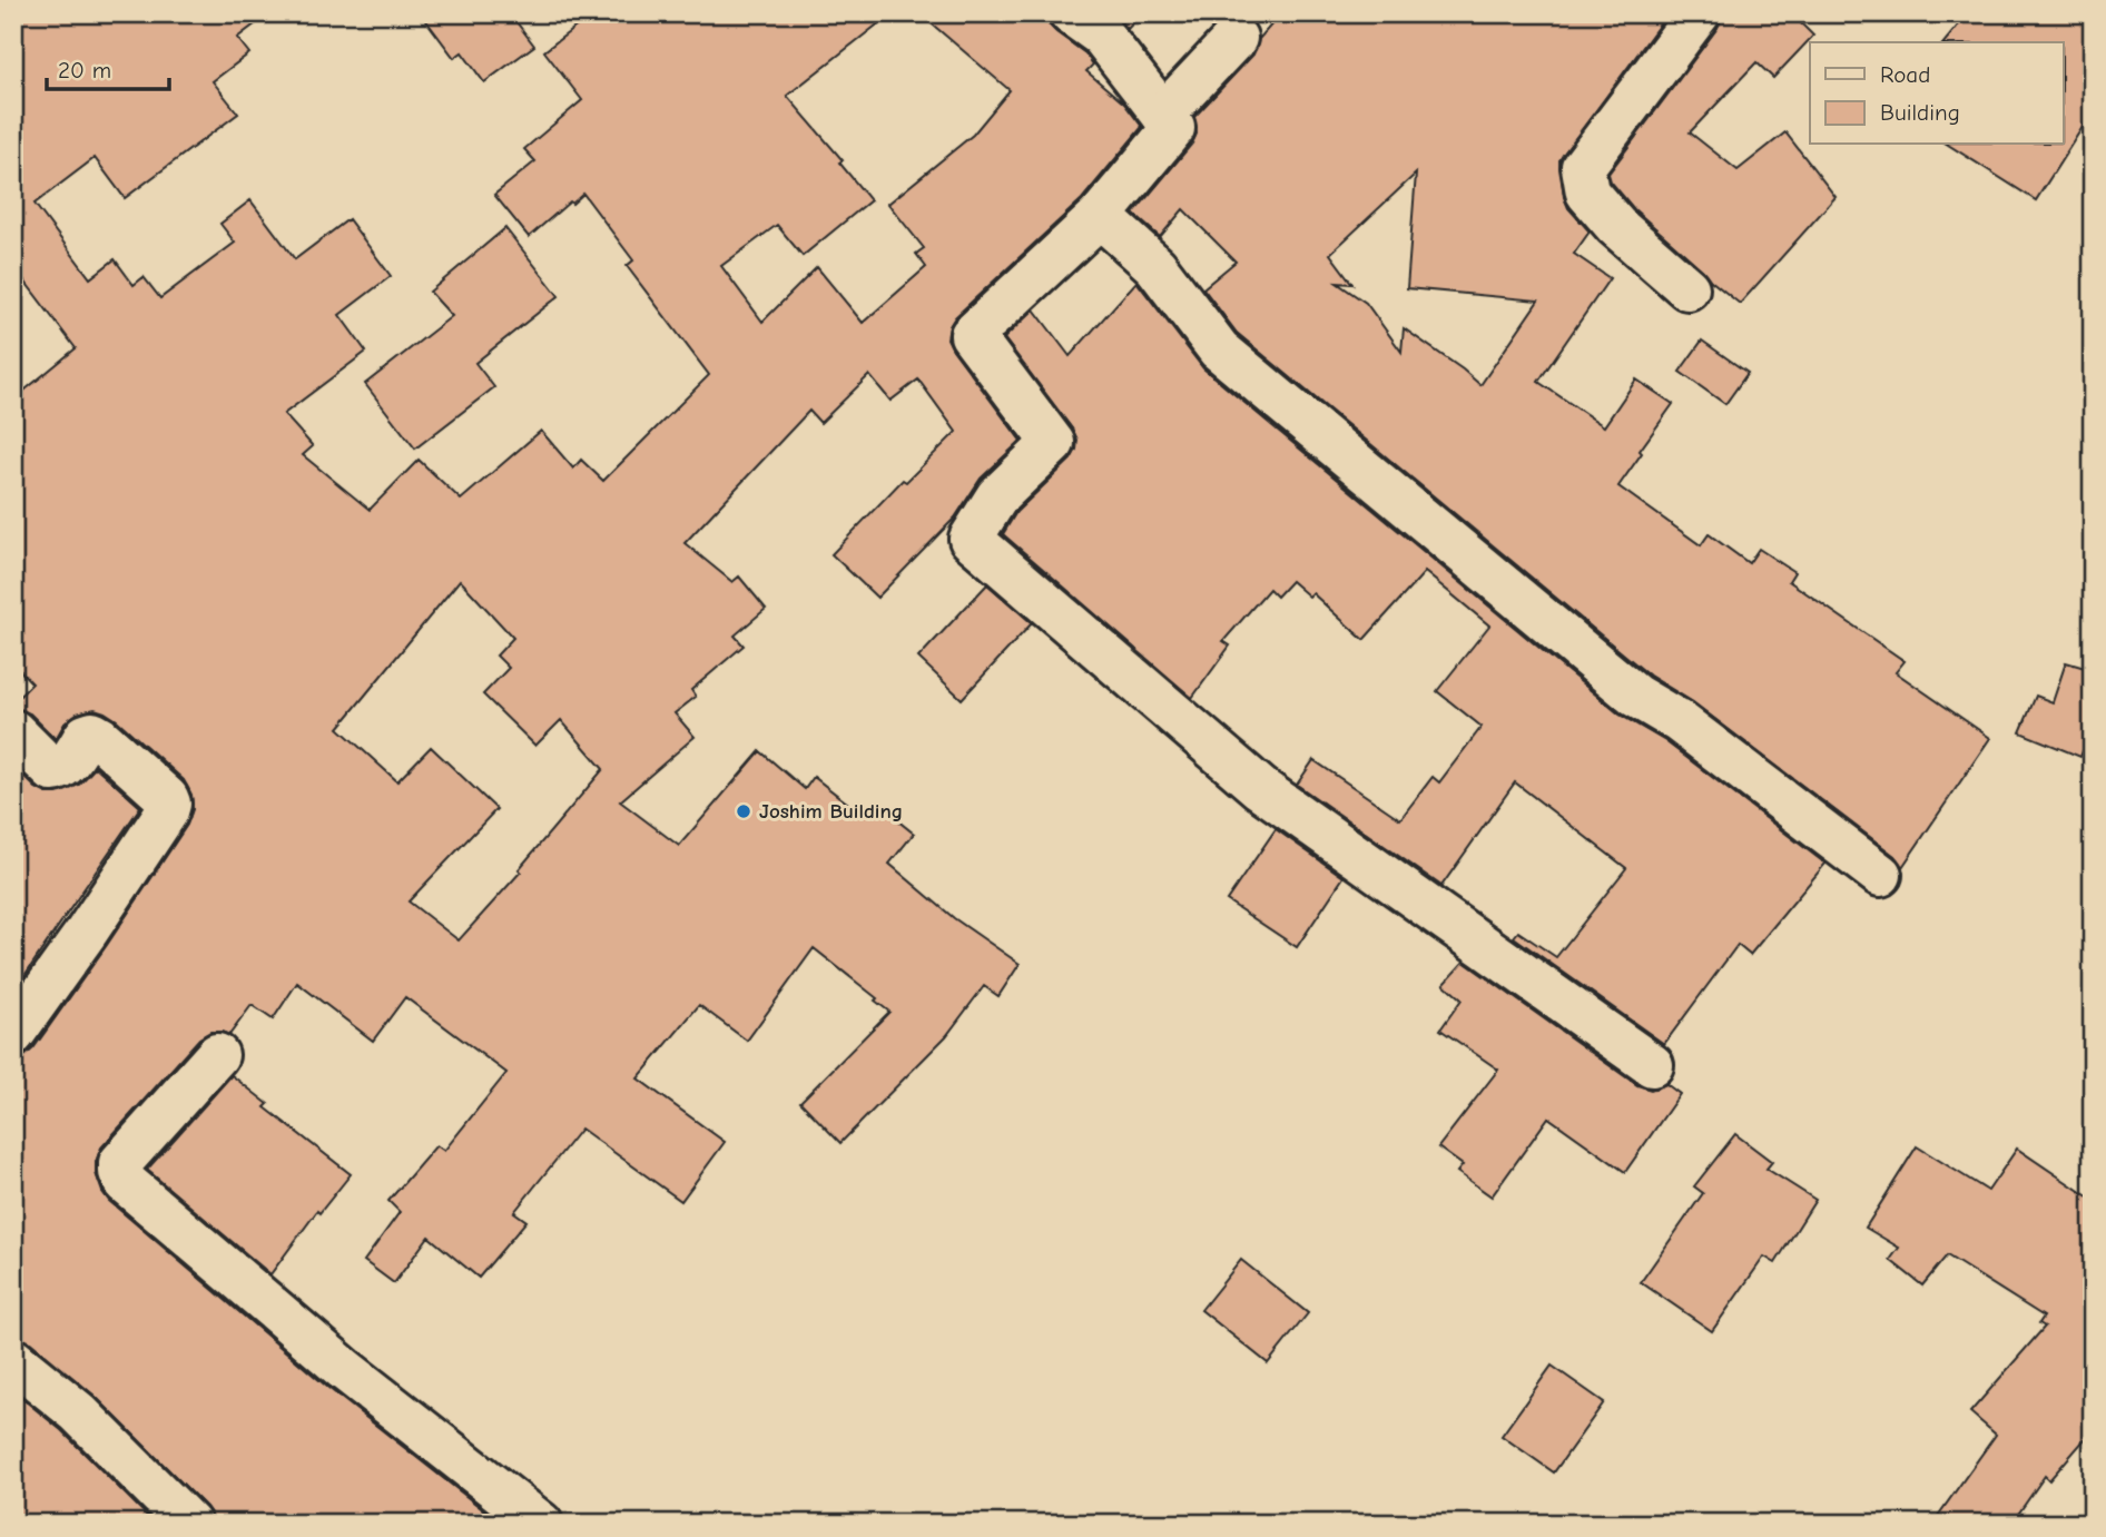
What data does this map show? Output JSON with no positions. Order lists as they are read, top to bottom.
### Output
{
  "places": ["Joshim Building"],
  "legend": ["Road", "Building"],
  "scale_bar": "20 m"
}
